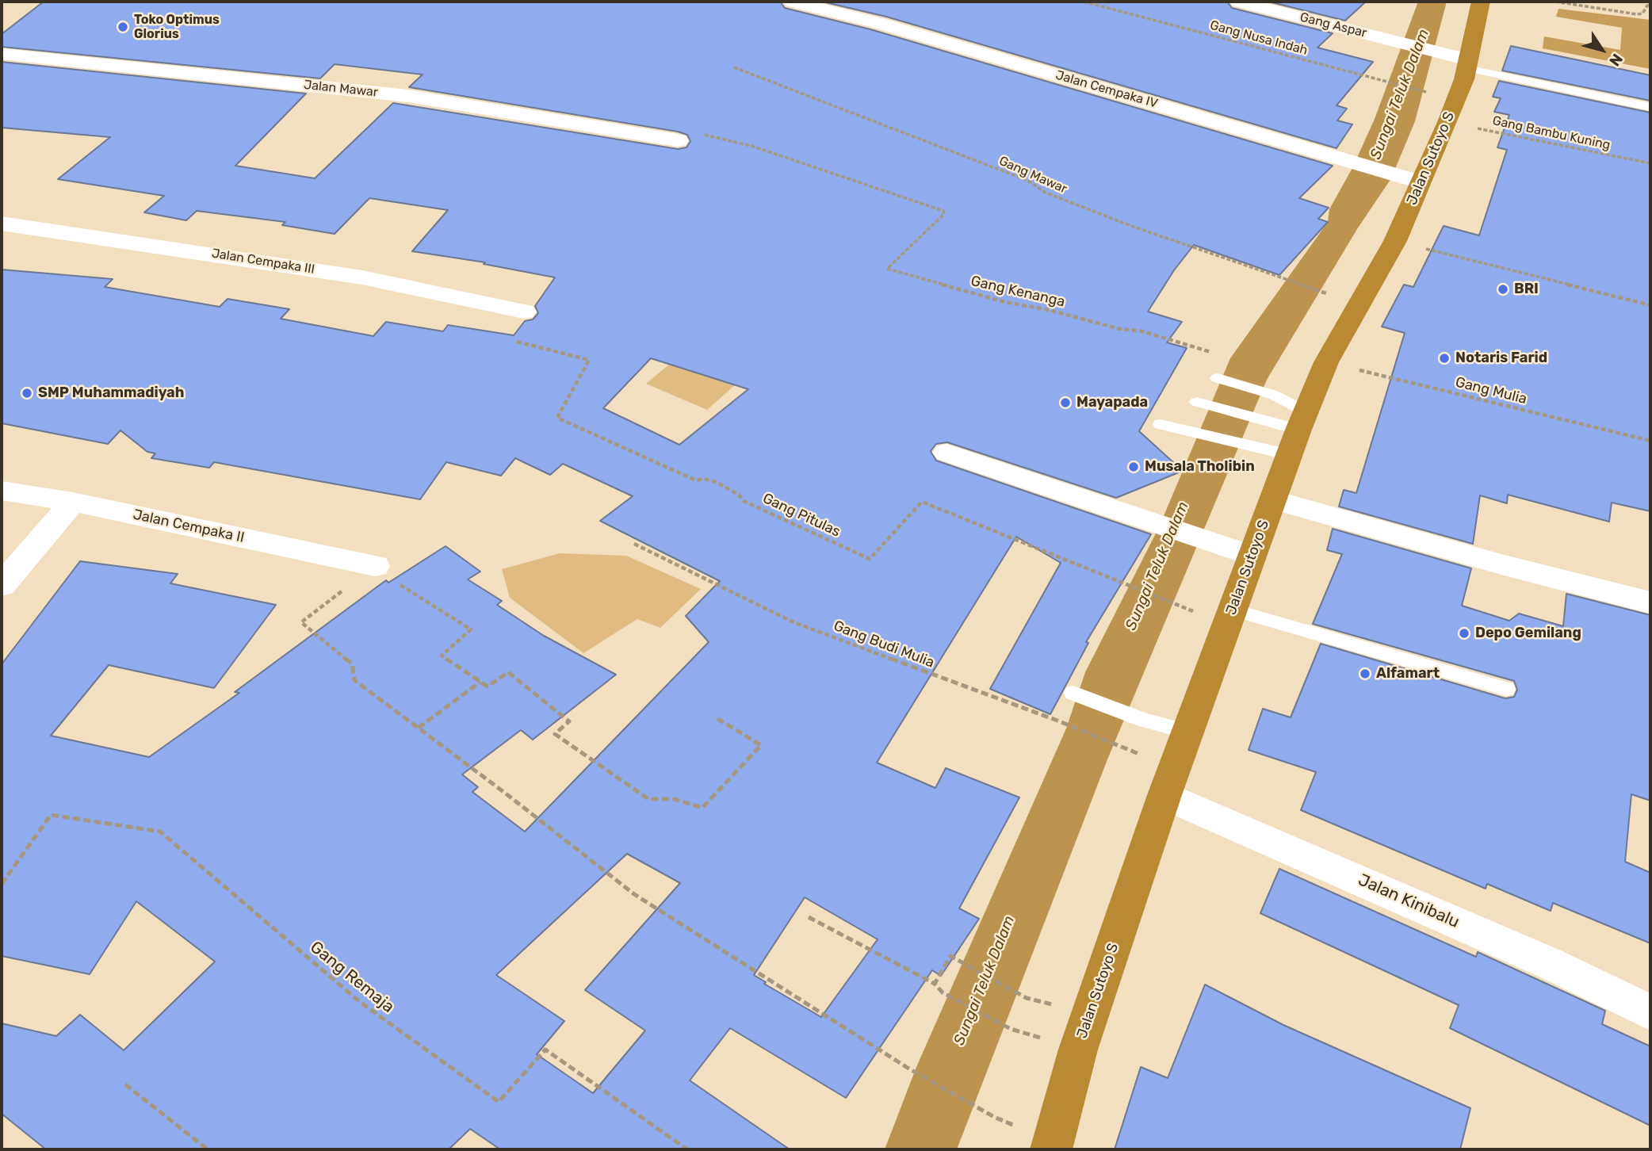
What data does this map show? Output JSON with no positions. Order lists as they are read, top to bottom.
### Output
{
  "streets": {
    "highway": ["Jalan Sutoyo S"],
    "street": [
      "Gang Aspar",
      "Jalan Mawar",
      "Jalan Cempaka IV",
      "Jalan Cempaka III",
      "Jalan Cempaka II",
      "Jalan Kinibalu"
    ],
    "path": [
      "Gang Nusa Indah",
      "Gang Bambu Kuning",
      "Gang Mawar",
      "Gang Kenanga",
      "Gang Mulia",
      "Gang Pitulas",
      "Gang Budi Mulia",
      "Gang Remaja"
    ]
  },
  "crossings": [
    ["Gang Aspar", "Jalan Sutoyo S"],
    ["Jalan Mawar", "Gang Kenanga"],
    ["Jalan Cempaka IV", "Jalan Sutoyo S"],
    ["Gang Bambu Kuning", "Jalan Sutoyo S"],
    ["Jalan Sutoyo S", "Gang Mulia"],
    ["Jalan Sutoyo S", "Jalan Kinibalu"],
    ["Jalan Cempaka III", "Gang Pitulas"]
  ],
  "water": ["Sungai Teluk Dalam"],
  "places": [
    "Toko Optimus Glorius",
    "BRI",
    "Notaris Farid",
    "SMP Muhammadiyah",
    "Mayapada",
    "Musala Tholibin",
    "Depo Gemilang",
    "Alfamart"
  ],
  "north": "bottom right"
}
